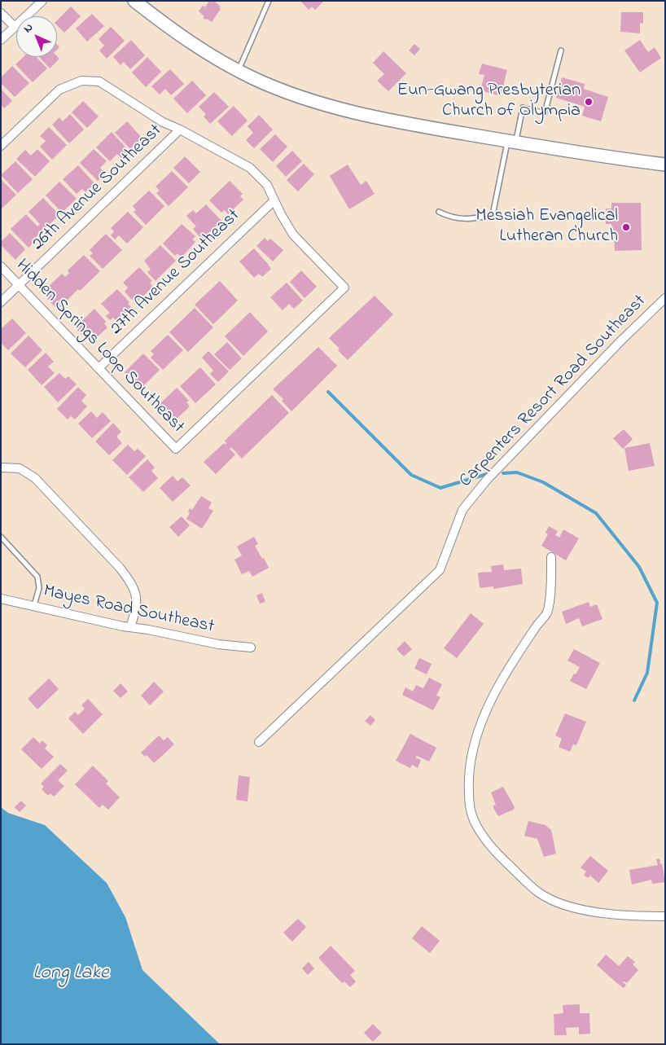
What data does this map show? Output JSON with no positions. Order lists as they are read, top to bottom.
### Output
{
  "streets": {
    "street": [
      "26th Avenue Southeast",
      "27th Avenue Southeast",
      "Hidden Springs Loop Southeast",
      "Carpenters Resort Road Southeast",
      "Mayes Road Southeast"
    ]
  },
  "crossings": [
    ["26th Avenue Southeast", "Hidden Springs Loop Southeast"],
    ["27th Avenue Southeast", "Hidden Springs Loop Southeast"]
  ],
  "water": ["Long Lake"],
  "places": ["Eun-Gwang Presbyterian Church of Olympia", "Messiah Evangelical Lutheran Church"],
  "north": "top left"
}
